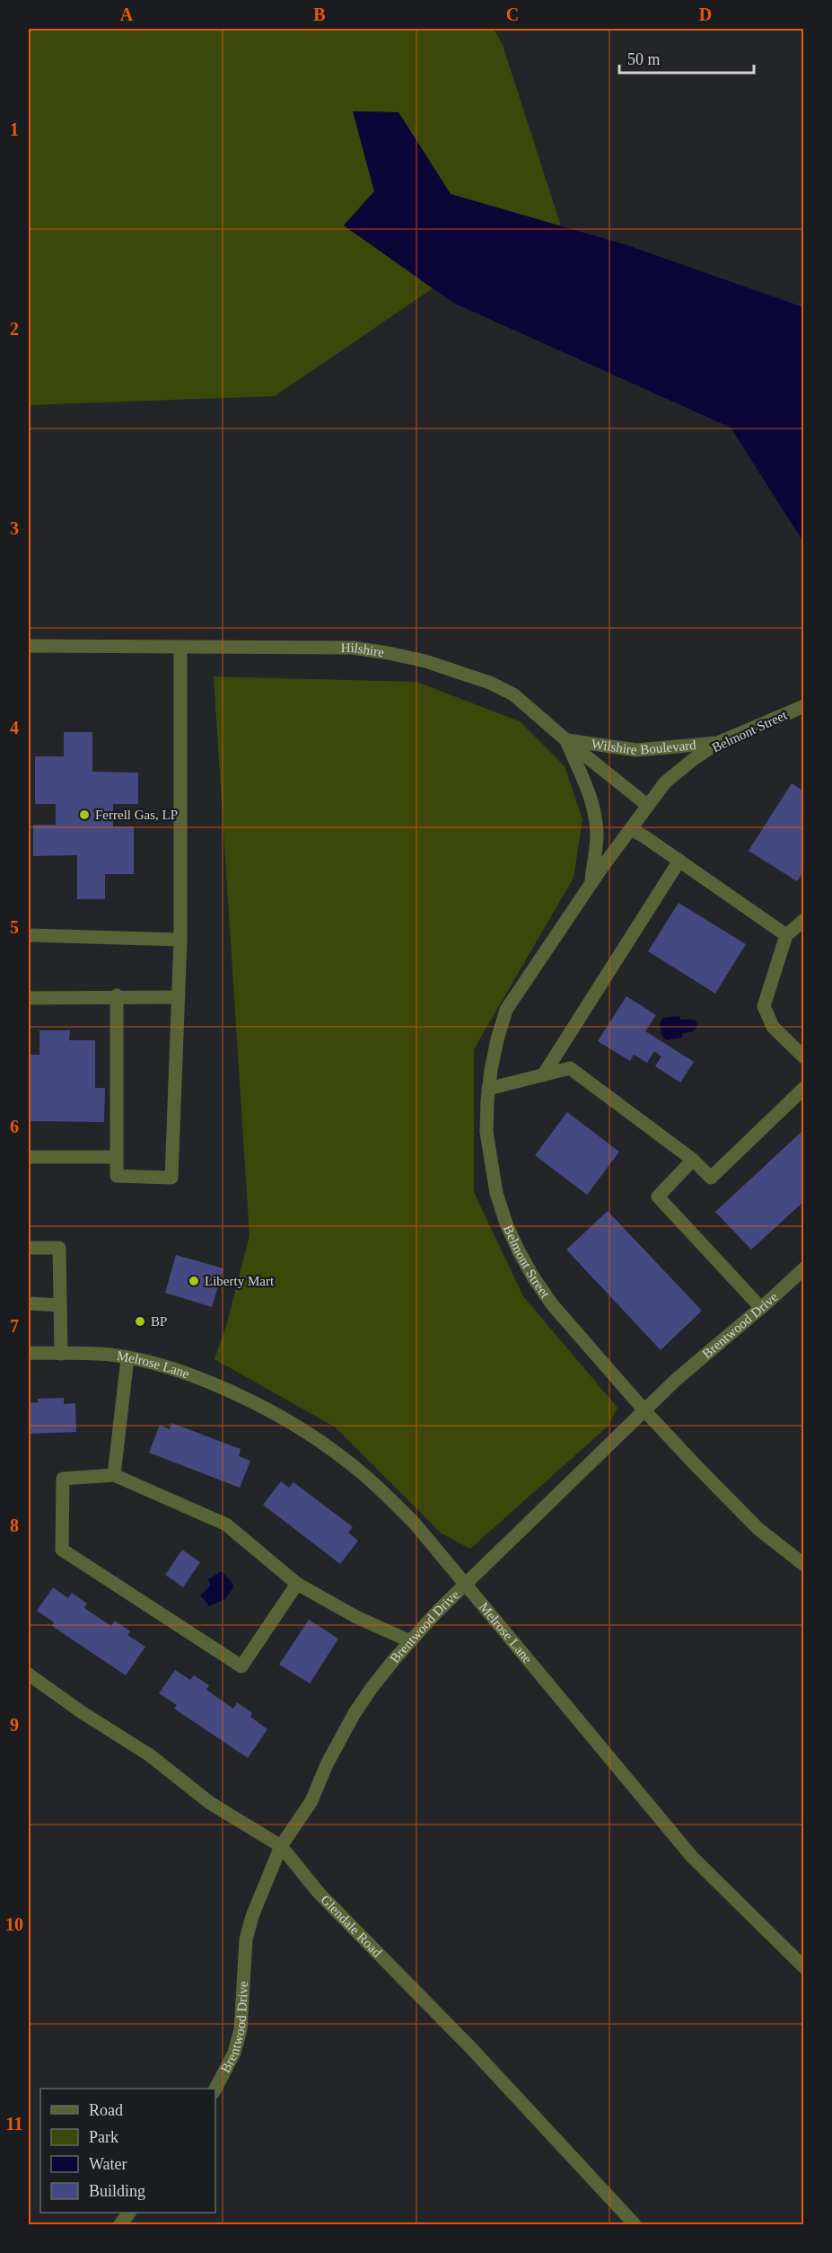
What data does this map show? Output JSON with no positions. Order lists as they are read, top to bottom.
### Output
{
  "streets": {
    "street": [
      "Hilshire",
      "Belmont Street",
      "Wilshire Boulevard",
      "Brentwood Drive",
      "Melrose Lane",
      "Glendale Road"
    ]
  },
  "crossings": [
    ["Hilshire", "Belmont Street"],
    ["Hilshire", "Wilshire Boulevard"],
    ["Belmont Street", "Wilshire Boulevard"],
    ["Belmont Street", "Brentwood Drive"],
    ["Brentwood Drive", "Melrose Lane"],
    ["Brentwood Drive", "Glendale Road"]
  ],
  "places": ["Ferrell Gas, LP", "Liberty Mart", "BP"],
  "legend": [
    "Road",
    "Park",
    "Water",
    "Building"
  ],
  "scale_bar": "50 m",
  "grid": {
    "columns": [
      "A",
      "B",
      "C",
      "D"
    ],
    "rows": [
      "1",
      "2",
      "3",
      "4",
      "5",
      "6",
      "7",
      "8",
      "9",
      "10",
      "11"
    ]
  }
}
